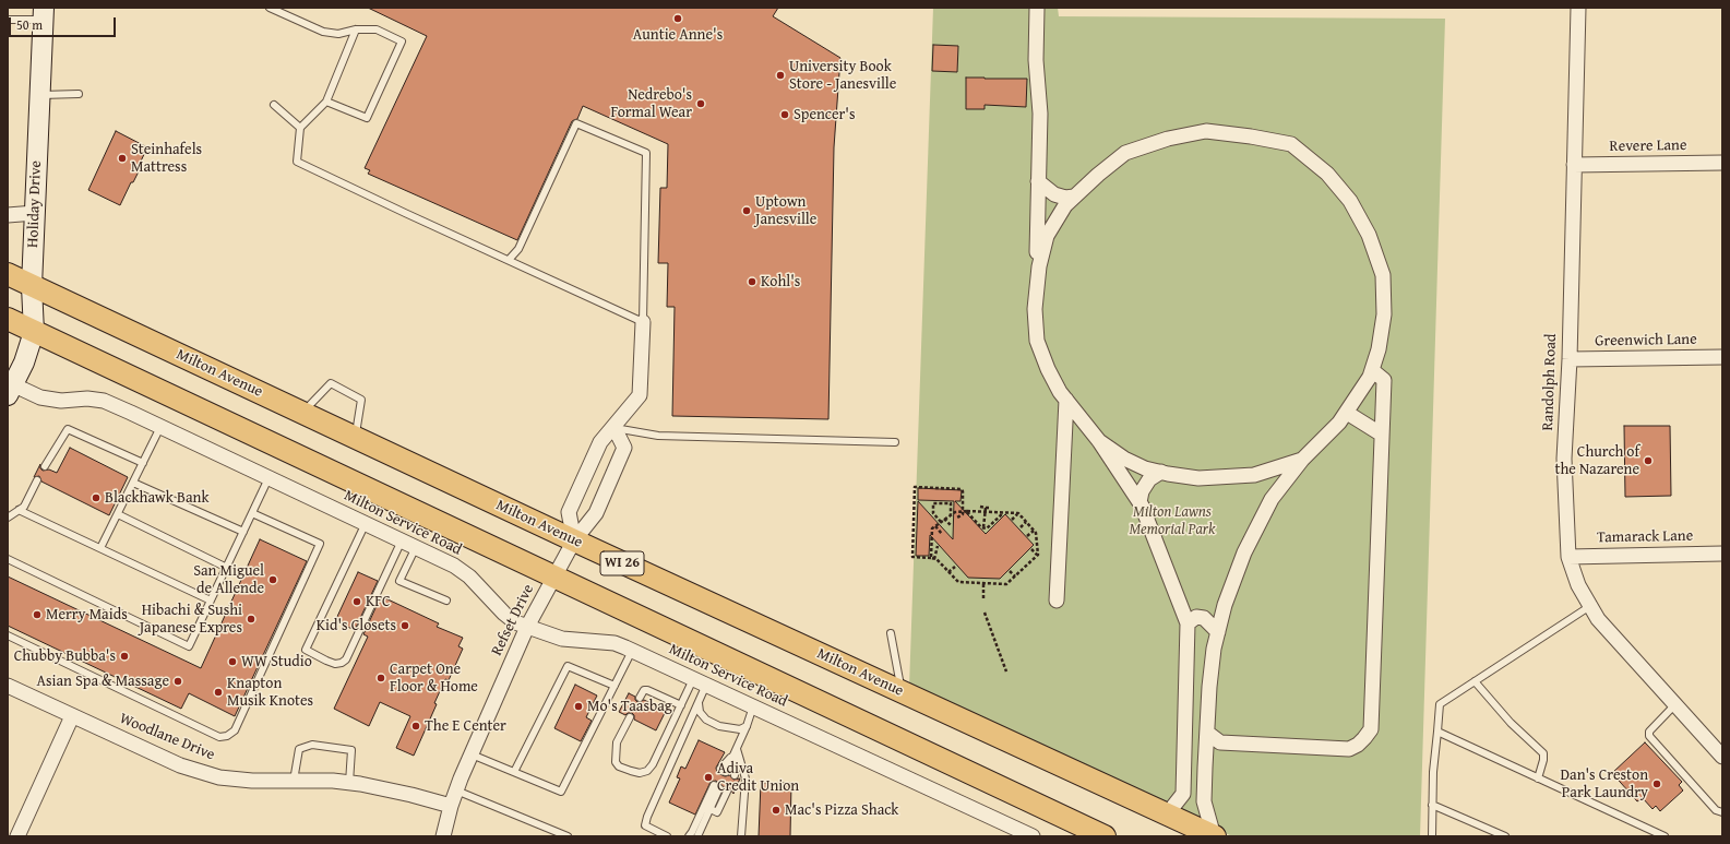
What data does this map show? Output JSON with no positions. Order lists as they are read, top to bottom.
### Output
{
  "streets": {
    "main road": ["Milton Avenue", "WI 26"],
    "street": [
      "Revere Lane",
      "Holiday Drive",
      "Greenwich Lane",
      "Randolph Road",
      "Milton Service Road",
      "Tamarack Lane",
      "Refset Drive",
      "Woodlane Drive"
    ]
  },
  "crossings": [
    ["Revere Lane", "Randolph Road"],
    ["Holiday Drive", "Milton Avenue"],
    ["Holiday Drive", "Milton Service Road"],
    ["Holiday Drive", "WI 26"],
    ["Greenwich Lane", "Randolph Road"],
    ["Milton Avenue", "Refset Drive"],
    ["Randolph Road", "Tamarack Lane"],
    ["Milton Service Road", "Refset Drive"],
    ["WI 26", "Refset Drive"],
    ["Refset Drive", "Woodlane Drive"]
  ],
  "parks": ["Milton Lawns Memorial Park"],
  "places": [
    "Auntie Anne's",
    "University Book Store - Janesville",
    "Nedrebo's Formal Wear",
    "Spencer's",
    "Steinhafels Mattress",
    "Uptown Janesville",
    "Kohl's",
    "Church of the Nazarene",
    "Blackhawk Bank",
    "San Miguel de Allende",
    "KFC",
    "Merry Maids",
    "Hibachi & Sushi Japanese Expres",
    "Kid's Closets",
    "Chubby Bubba's",
    "WW Studio",
    "Carpet One Floor & Home",
    "Asian Spa & Massage",
    "Knapton Musik Knotes",
    "Mo's Taasbag",
    "The E Center",
    "Adiva Credit Union",
    "Dan's Creston Park Laundry",
    "Mac's Pizza Shack"
  ],
  "scale_bar": "50 m"
}
